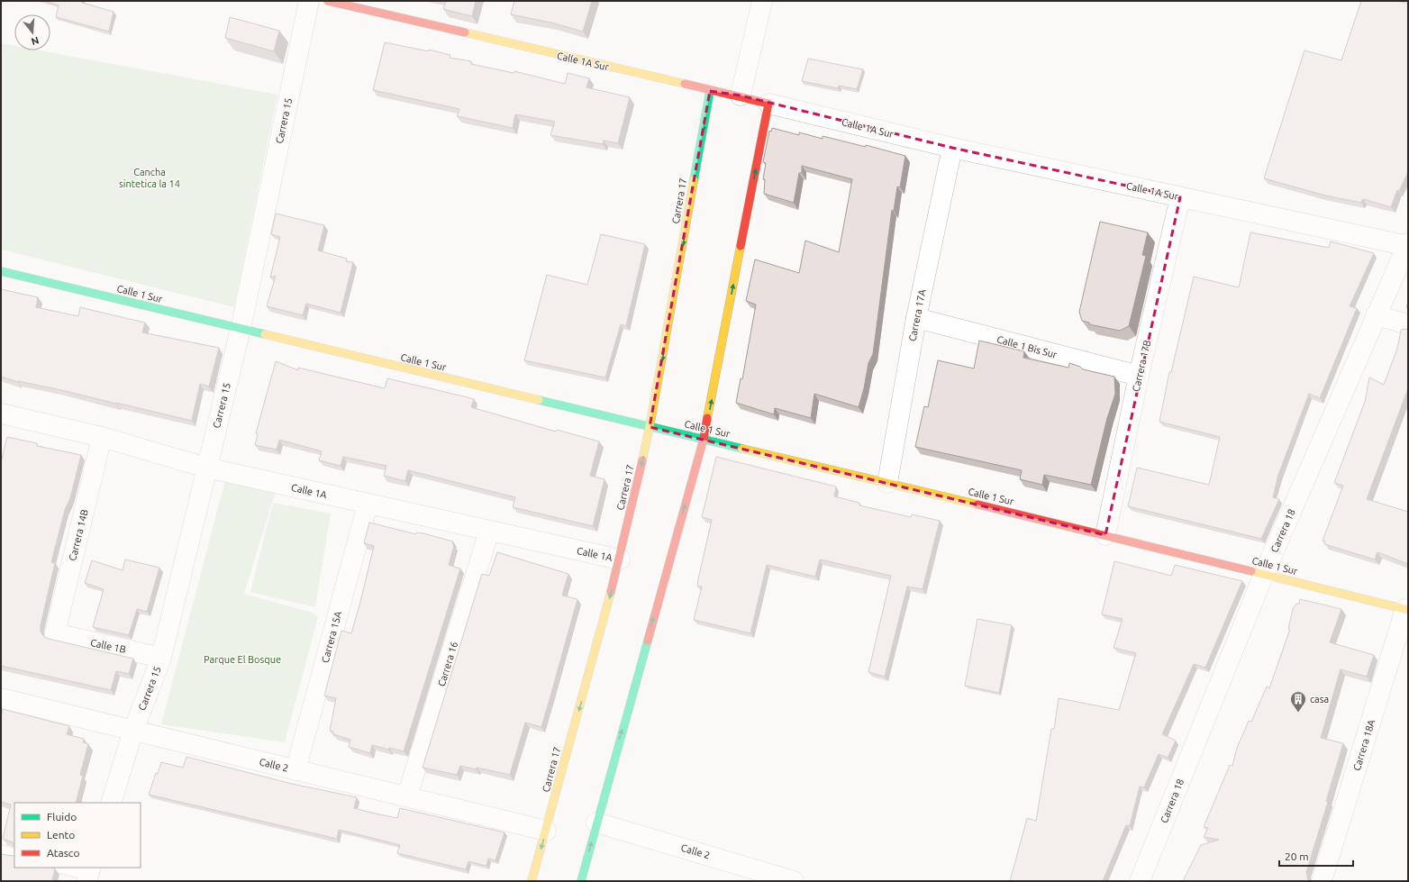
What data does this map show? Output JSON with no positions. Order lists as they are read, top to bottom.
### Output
{
  "streets": {
    "street": [
      "Calle 1A Sur",
      "Carrera 15",
      "Carrera 17",
      "Calle 1 Sur",
      "Carrera 17A",
      "Calle 1 Bis Sur",
      "Carrera 17B",
      "Calle 1A",
      "Carrera 18",
      "Carrera 14B",
      "Carrera 15A",
      "Calle 1B",
      "Carrera 16",
      "Carrera 18A",
      "Calle 2"
    ]
  },
  "crossings": [
    ["Calle 1A Sur", "Carrera 17"],
    ["Calle 1A Sur", "Carrera 17A"],
    ["Calle 1A Sur", "Carrera 17B"],
    ["Calle 1A Sur", "Carrera 18"],
    ["Carrera 15", "Calle 1 Sur"],
    ["Carrera 15", "Calle 1A"],
    ["Carrera 15", "Calle 1B"],
    ["Carrera 15", "Calle 2"],
    ["Carrera 17", "Calle 1 Sur"],
    ["Carrera 17", "Calle 1A"],
    ["Carrera 17", "Calle 2"],
    ["Calle 1 Sur", "Carrera 17A"],
    ["Calle 1 Sur", "Carrera 17B"],
    ["Calle 1 Sur", "Carrera 18"],
    ["Calle 1 Sur", "Carrera 18A"],
    ["Carrera 17A", "Calle 1 Bis Sur"],
    ["Calle 1 Bis Sur", "Carrera 17B"],
    ["Calle 1A", "Carrera 14B"],
    ["Calle 1A", "Carrera 15A"],
    ["Calle 1A", "Carrera 16"],
    ["Carrera 14B", "Calle 1B"],
    ["Carrera 15A", "Calle 2"],
    ["Carrera 16", "Calle 2"]
  ],
  "parks": ["Cancha sintetica la 14", "Parque El Bosque"],
  "places": {
    "building": ["casa"]
  },
  "legend": ["Fluido", "Lento", "Atasco"],
  "scale_bar": "20 m",
  "north": "bottom"
}
